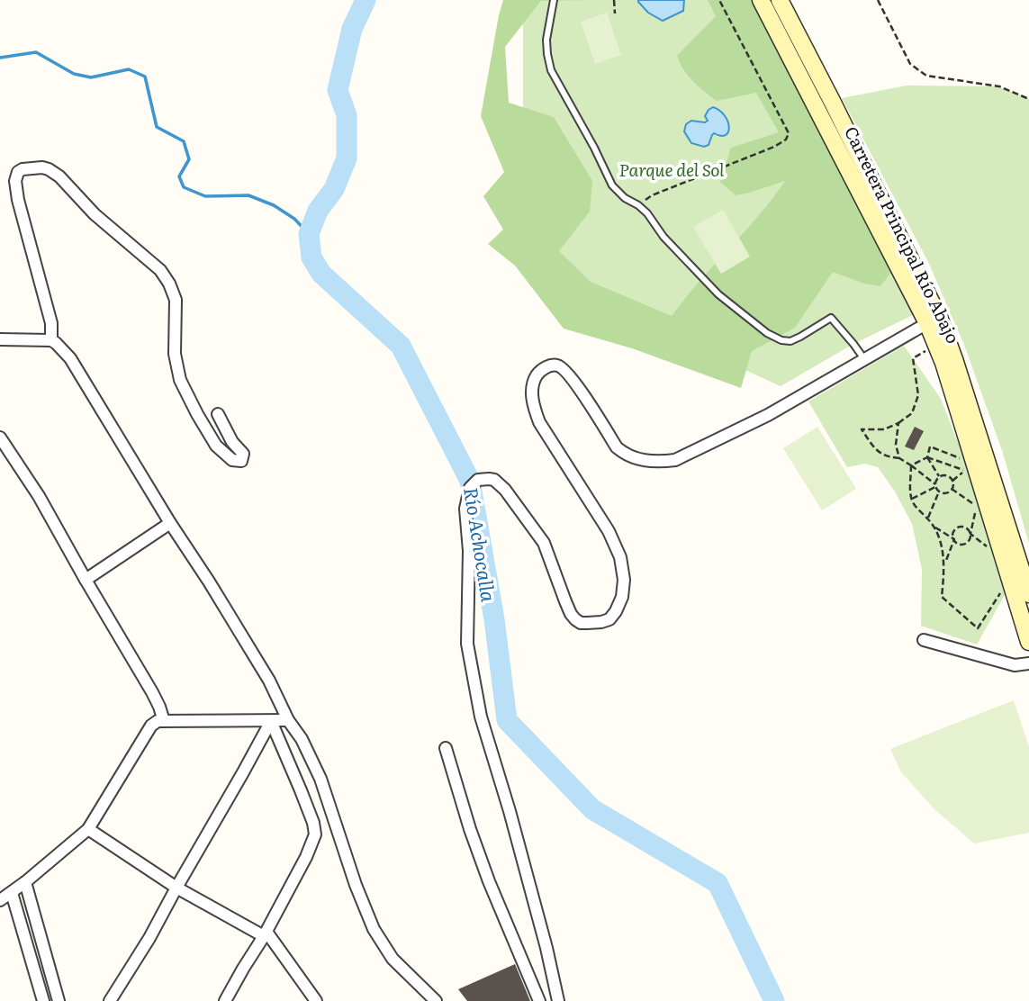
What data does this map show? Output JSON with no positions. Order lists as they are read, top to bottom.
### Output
{
  "streets": {
    "main road": ["Carretera Principal Río Abajo"]
  },
  "water": ["Río Achocalla"],
  "parks": ["Parque del Sol"]
}
